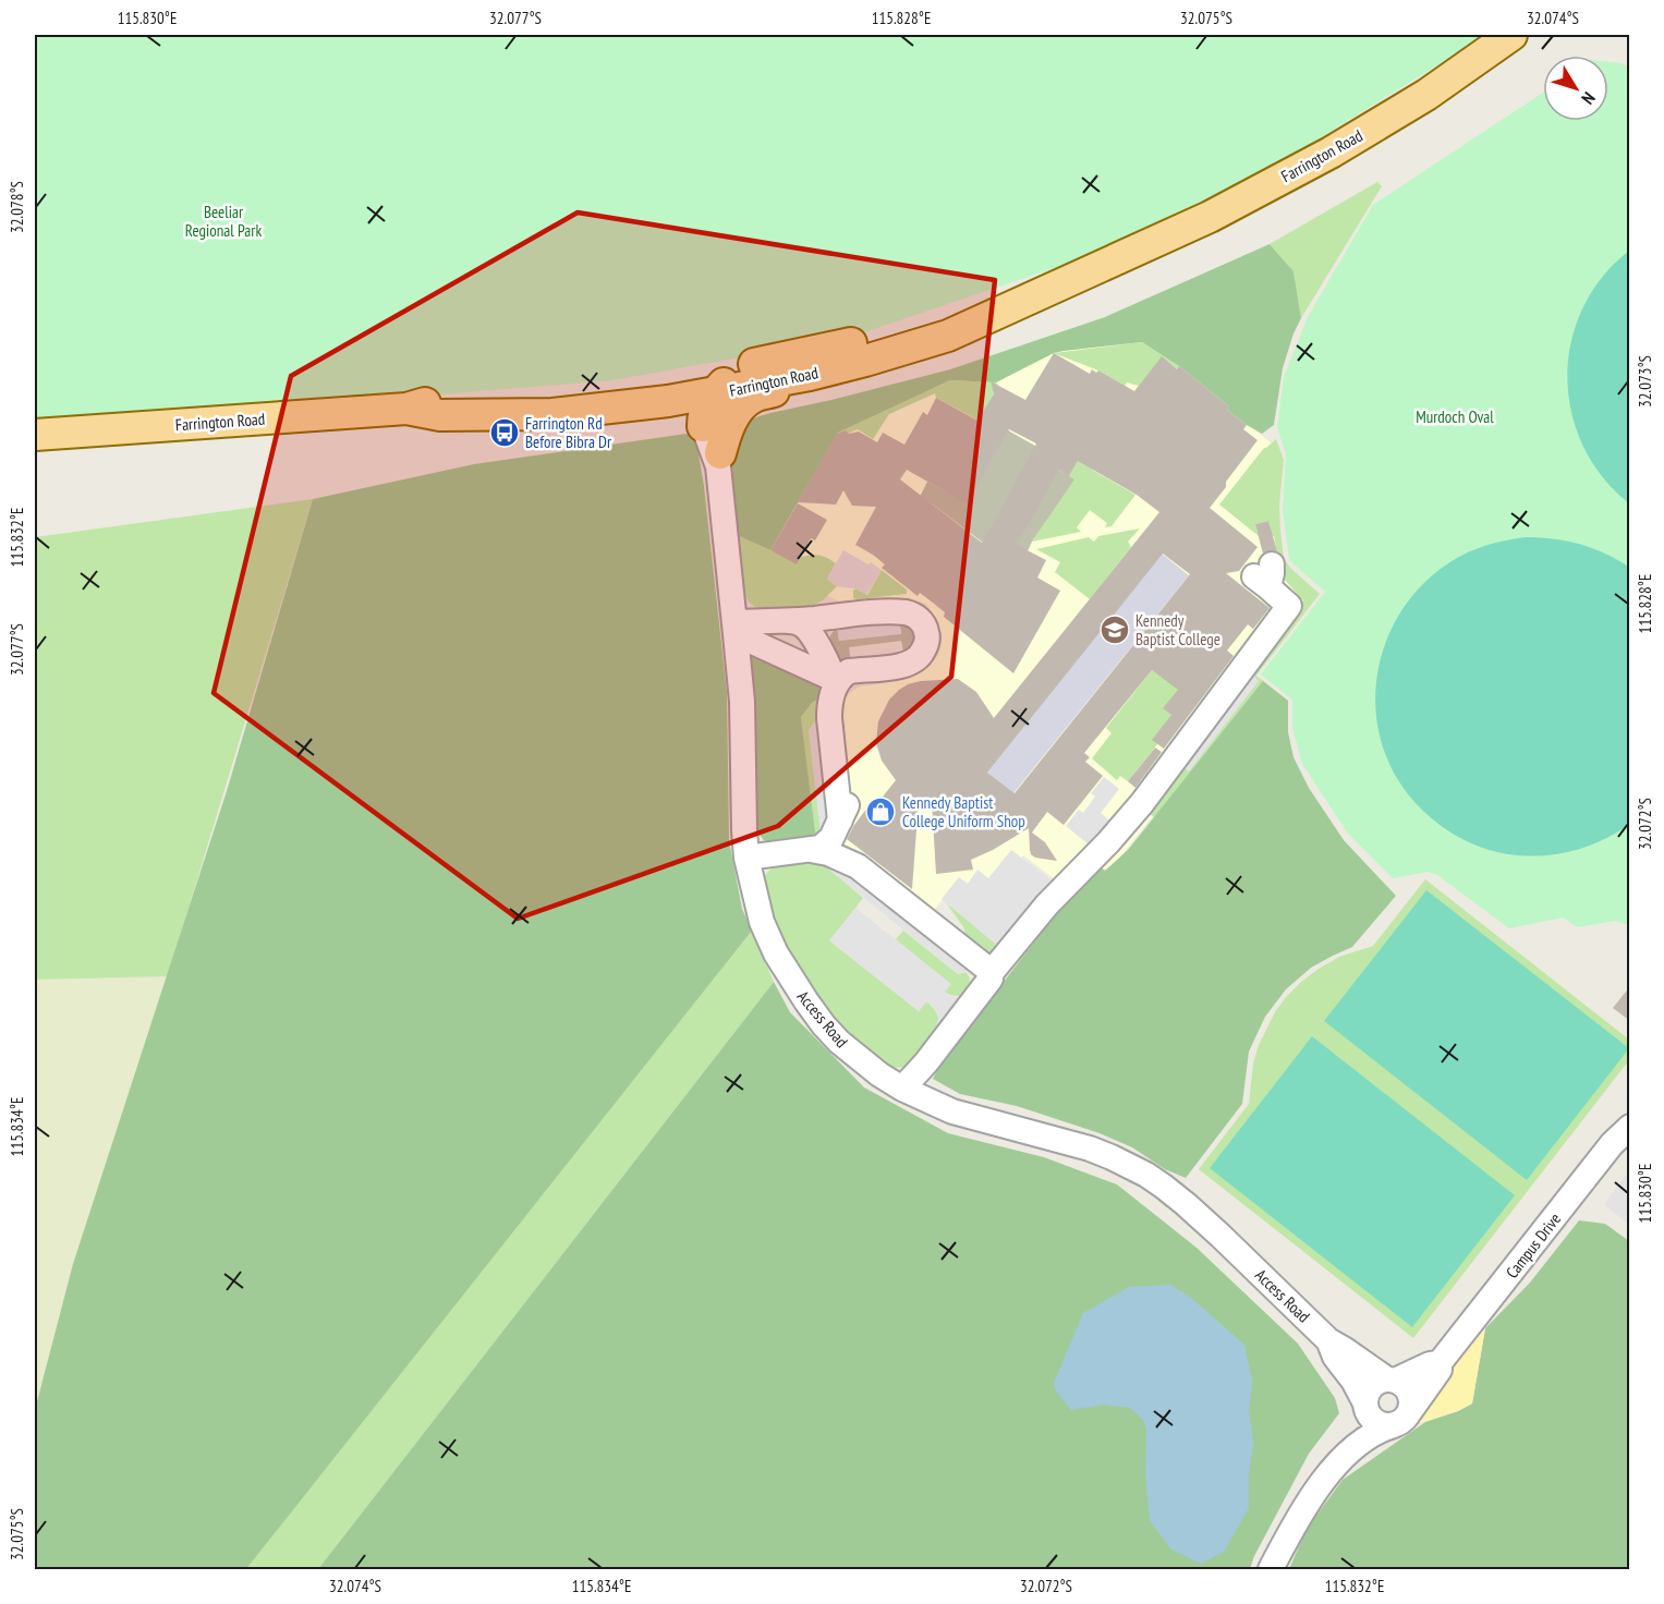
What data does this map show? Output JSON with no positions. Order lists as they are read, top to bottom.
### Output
{
  "streets": {
    "main road": ["Farrington Road"],
    "street": ["Access Road", "Campus Drive"]
  },
  "crossings": [
    ["Farrington Road", "Access Road"],
    ["Access Road", "Campus Drive"]
  ],
  "parks": ["Beeliar Regional Park", "Murdoch Oval"],
  "places": {
    "bus stop": ["Farrington Rd Before Bibra Dr"],
    "school or university": ["Kennedy Baptist College"],
    "shop": ["Kennedy Baptist College Uniform Shop"]
  },
  "north": "bottom right",
  "coordinates": [
    "115.830°E",
    "32.077°S",
    "115.828°E",
    "32.075°S",
    "32.074°S",
    "32.078°S",
    "32.073°S",
    "115.832°E",
    "32.072°S",
    "115.834°E"
  ]
}
